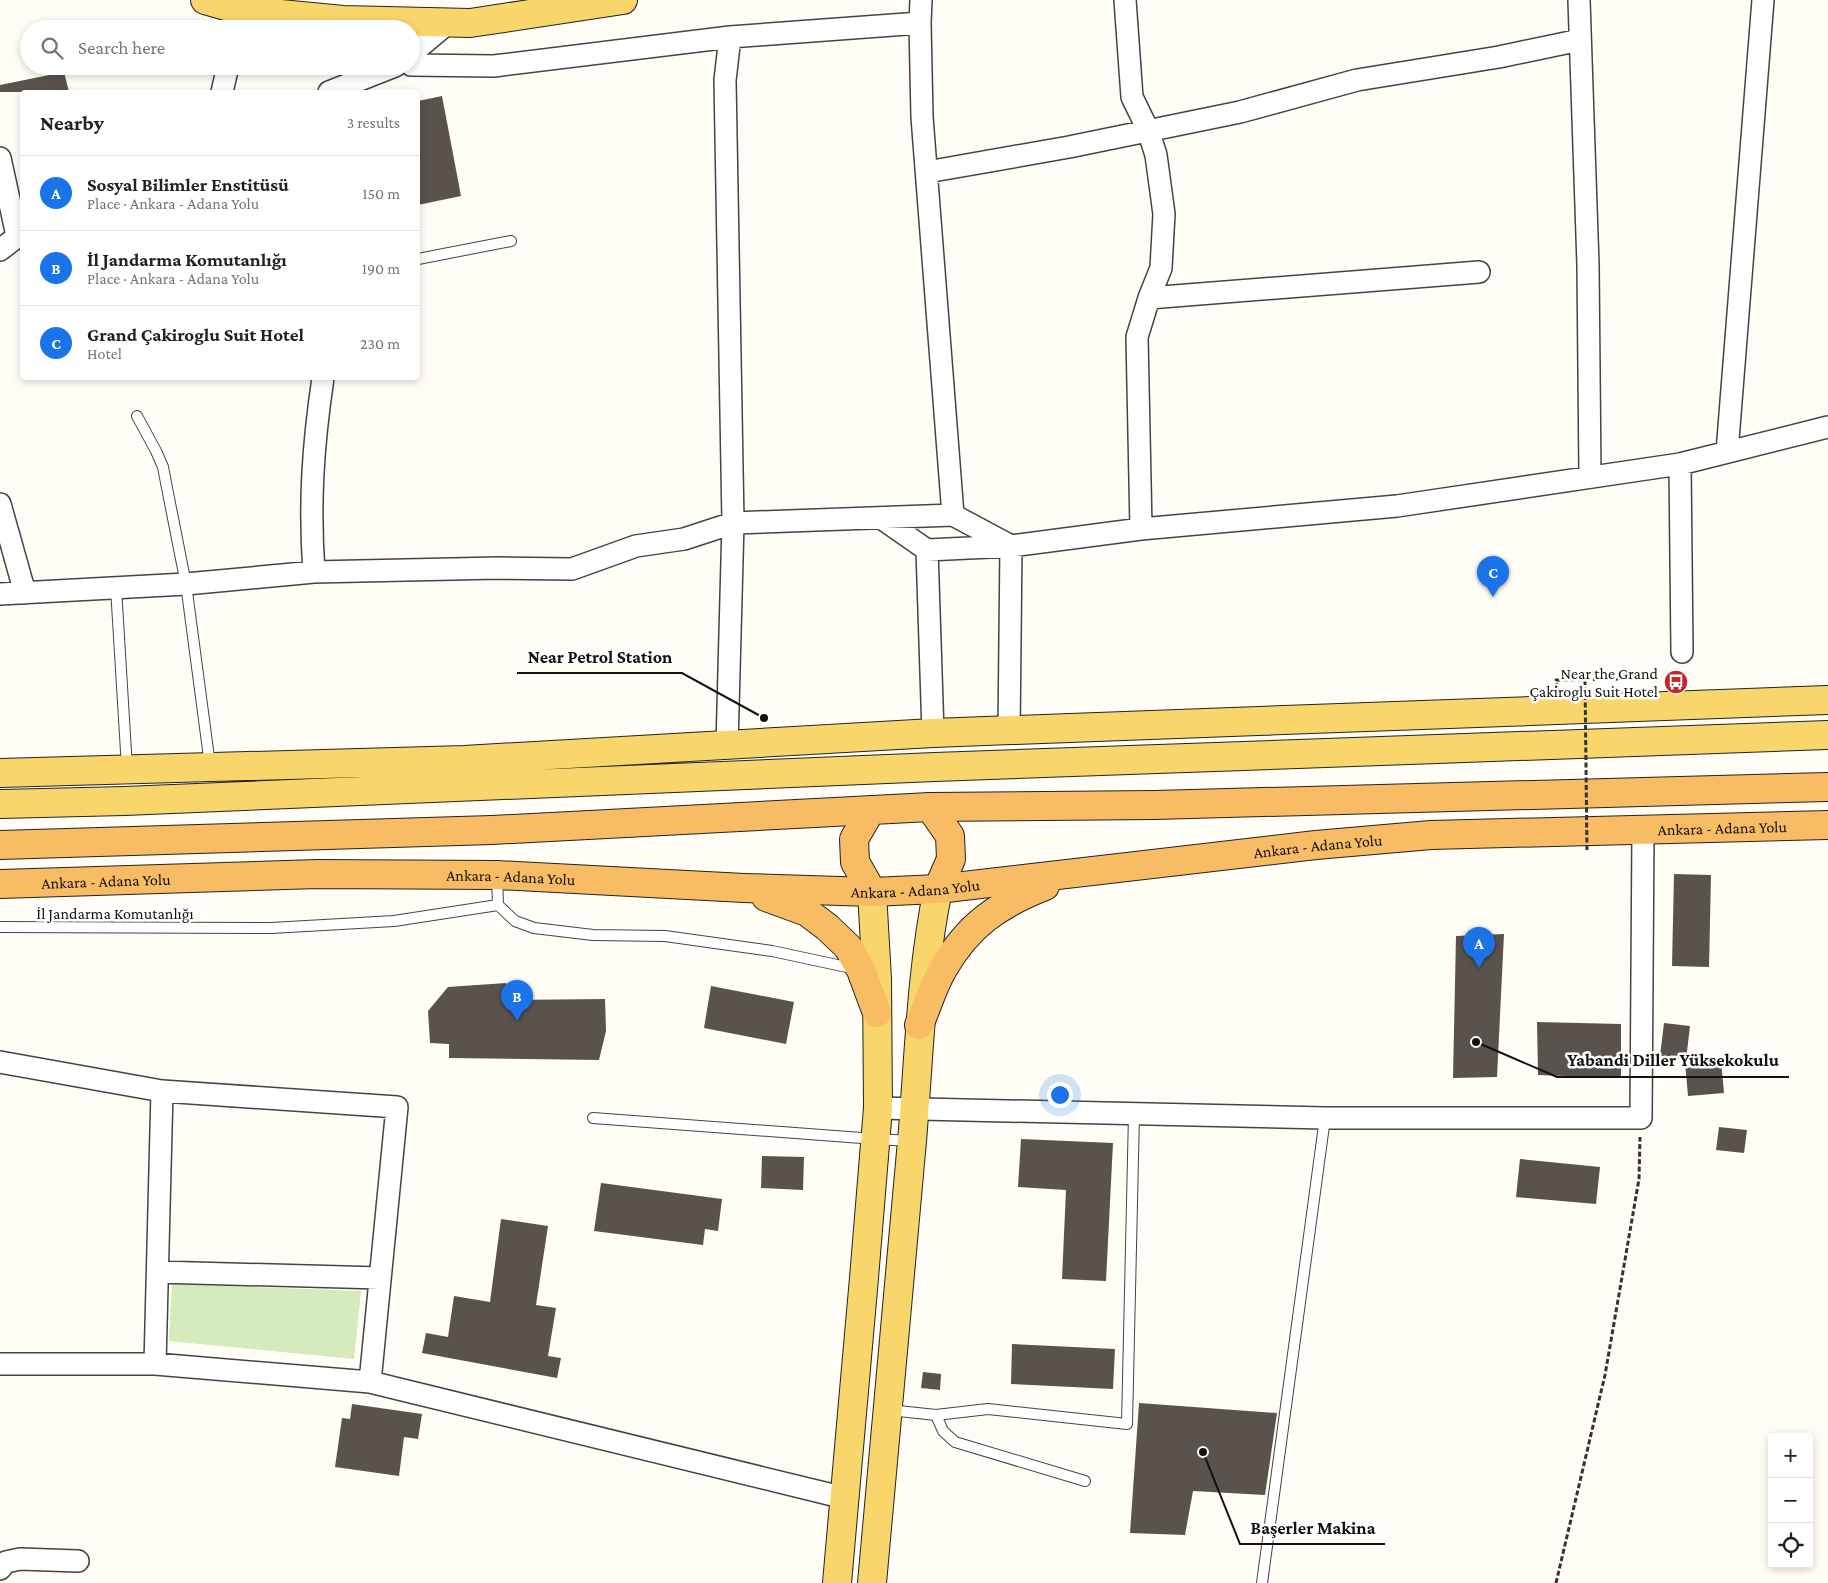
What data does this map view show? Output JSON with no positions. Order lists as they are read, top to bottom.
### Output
{
  "streets": {
    "highway": ["Ankara - Adana Yolu"],
    "lane": ["İl Jandarma Komutanlığı"]
  },
  "places": {
    "bus stop": ["Near the Grand Çakiroglu Suit Hotel"],
    "other": ["Near Petrol Station", "Yabandi Diller Yüksekokulu", "Başerler Makina"]
  },
  "page": {
    "search": "Search here",
    "heading": ["Nearby", "3 results"],
    "list": [
      {
        "mark": "A",
        "name": "Sosyal Bilimler Enstitüsü",
        "note": "Place · Ankara - Adana Yolu",
        "value": "150 m"
      },
      {
        "mark": "B",
        "name": "İl Jandarma Komutanlığı",
        "note": "Place · Ankara - Adana Yolu",
        "value": "190 m"
      },
      {
        "mark": "C",
        "name": "Grand Çakiroglu Suit Hotel",
        "note": "Hotel",
        "value": "230 m"
      }
    ],
    "pins": ["C", "A", "B"],
    "map_buttons": ["+", "−"]
  }
}
